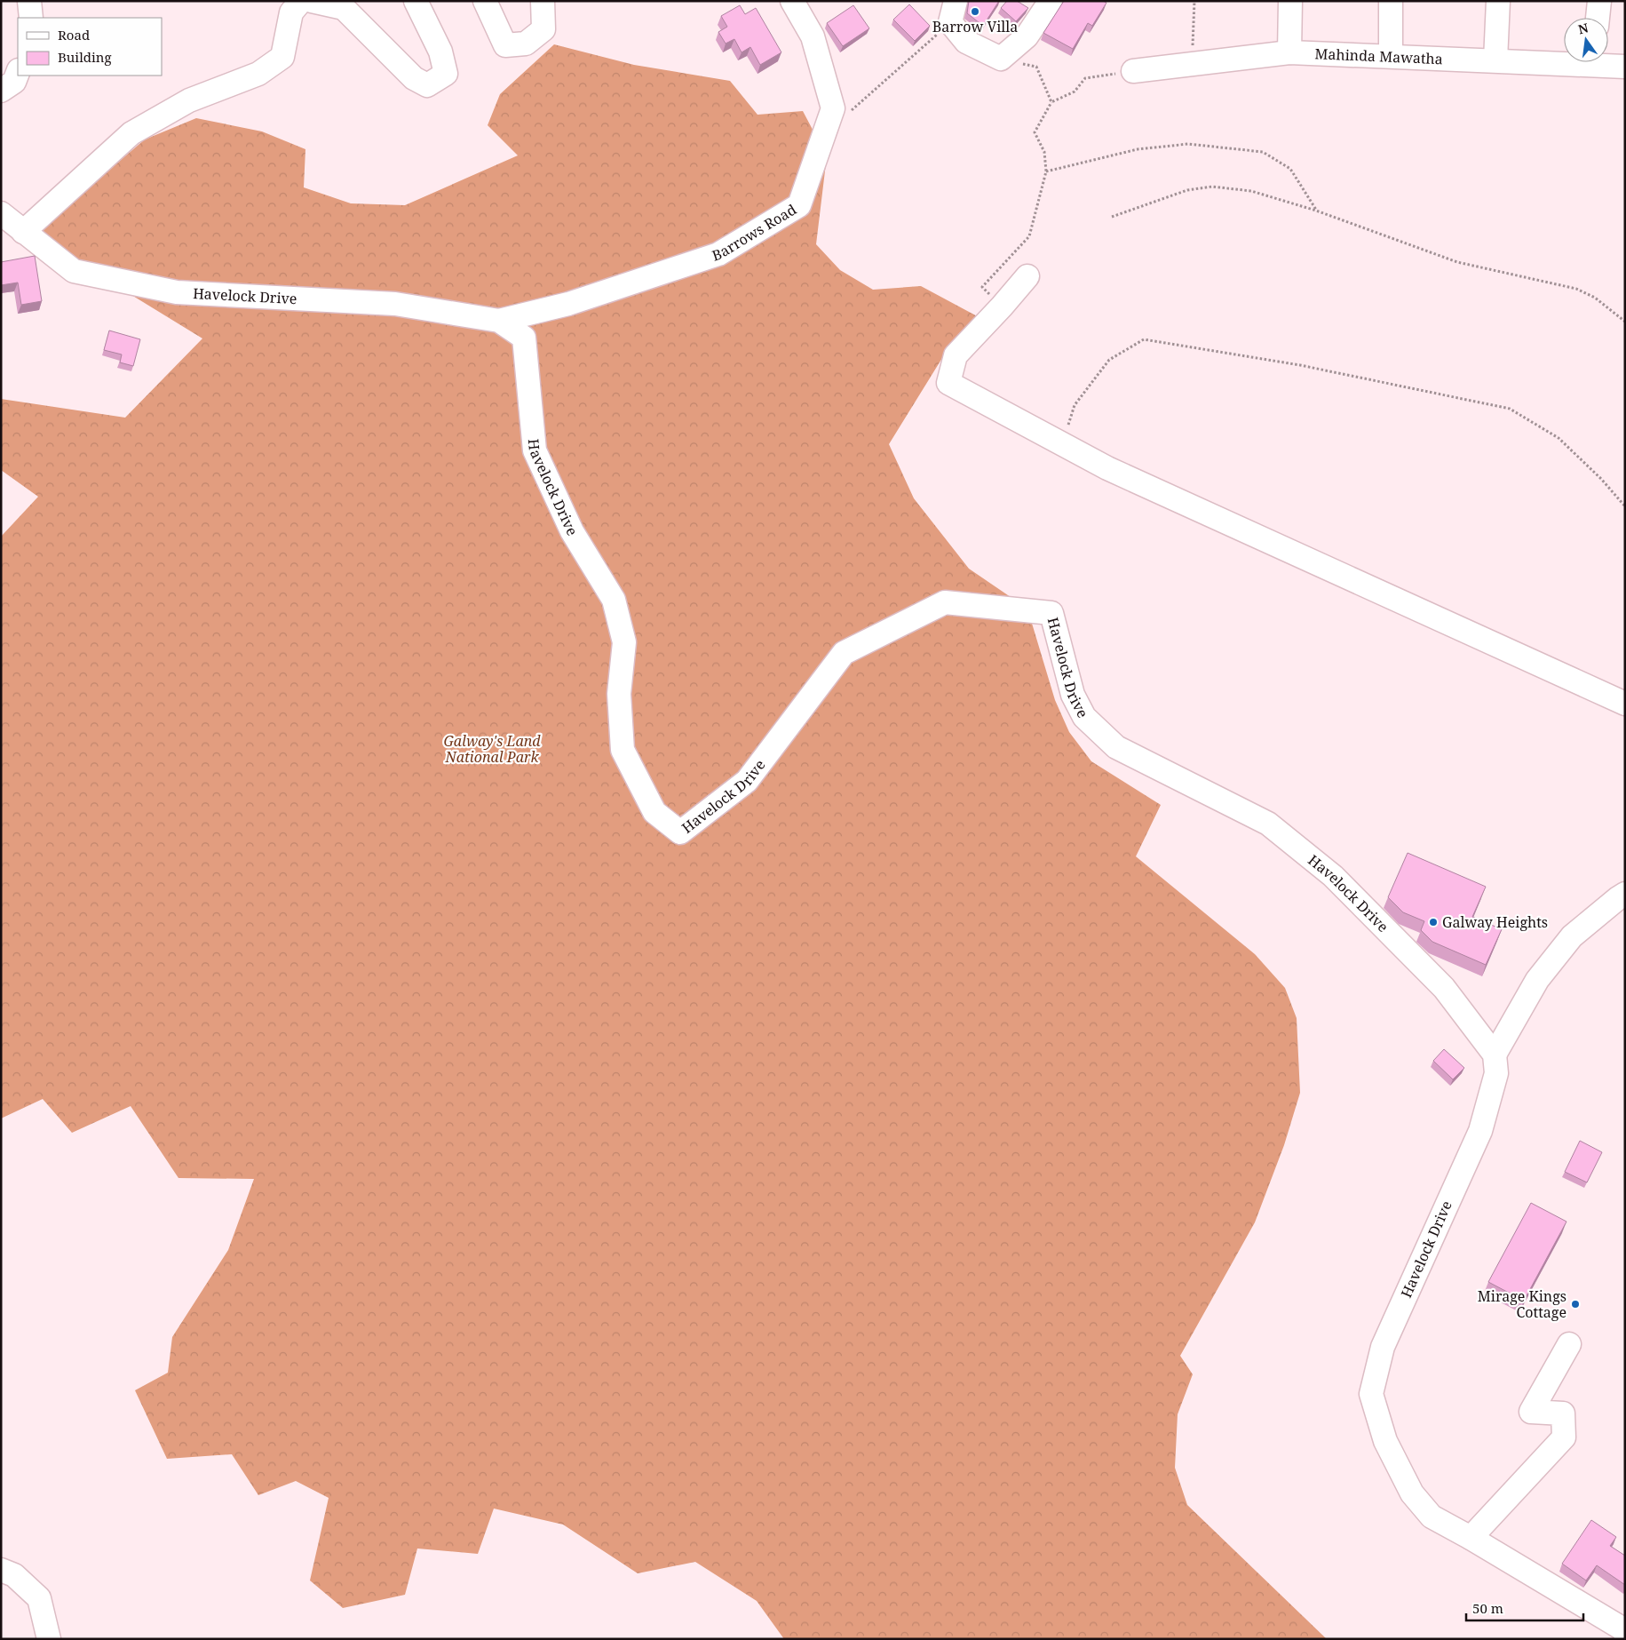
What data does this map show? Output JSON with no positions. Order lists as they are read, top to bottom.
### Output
{
  "streets": {
    "street": ["Mahinda Mawatha", "Barrows Road", "Havelock Drive"]
  },
  "crossings": [
    ["Barrows Road", "Havelock Drive"]
  ],
  "parks": ["Galway's Land National Park"],
  "places": ["Barrow Villa", "Galway Heights", "Mirage Kings Cottage"],
  "legend": ["Road", "Building"],
  "scale_bar": "50 m",
  "north": "top"
}
